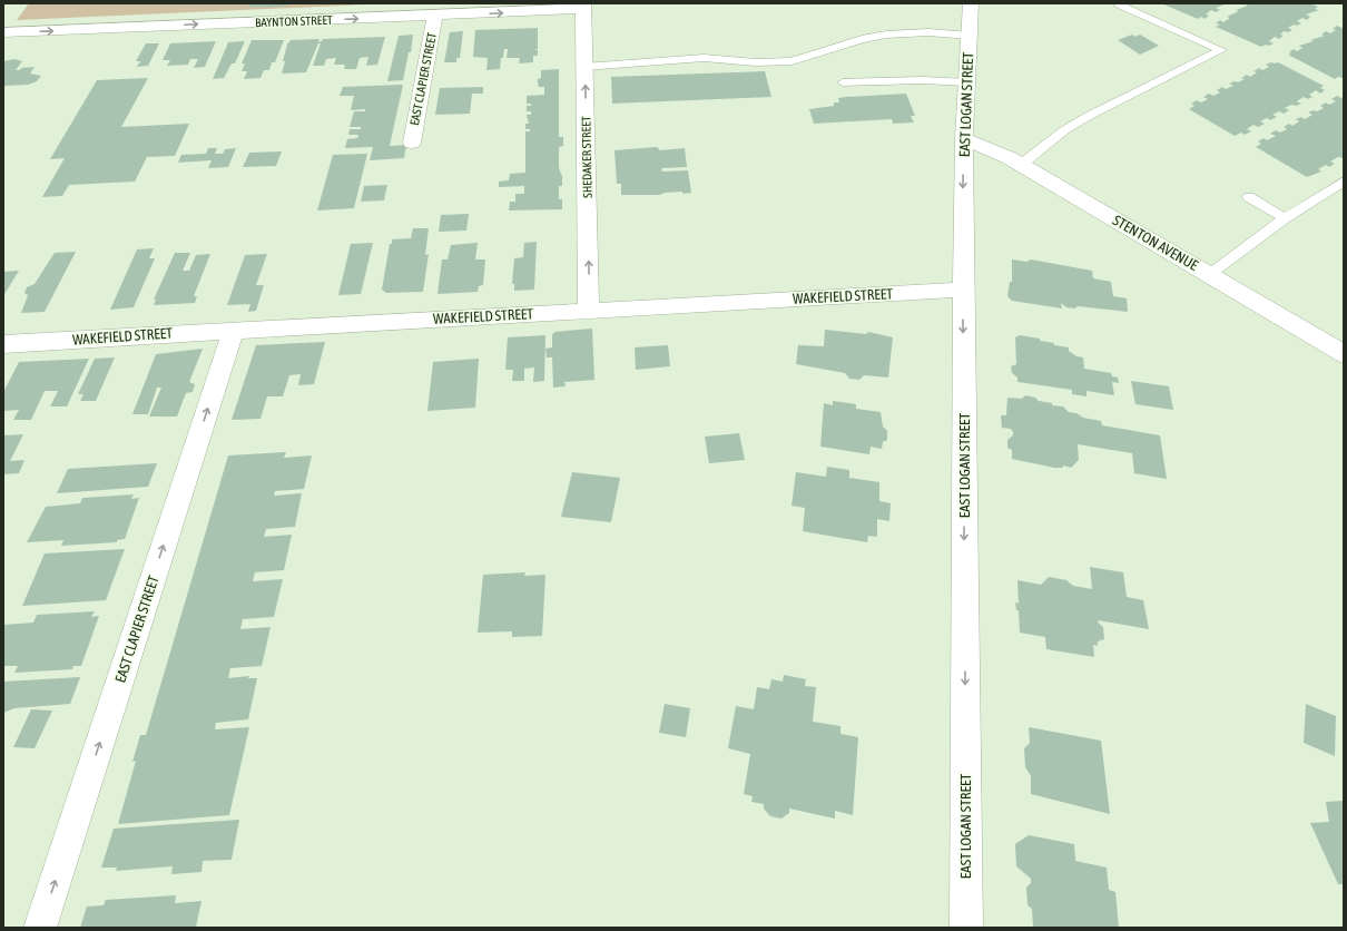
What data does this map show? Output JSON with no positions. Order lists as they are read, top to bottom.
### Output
{
  "streets": {
    "street": [
      "BAYNTON STREET",
      "EAST CLAPIER STREET",
      "EAST LOGAN STREET",
      "SHEDAKER STREET",
      "STENTON AVENUE",
      "WAKEFIELD STREET"
    ]
  },
  "crossings": [
    ["BAYNTON STREET", "EAST CLAPIER STREET"],
    ["BAYNTON STREET", "SHEDAKER STREET"],
    ["EAST CLAPIER STREET", "WAKEFIELD STREET"],
    ["EAST LOGAN STREET", "STENTON AVENUE"],
    ["EAST LOGAN STREET", "WAKEFIELD STREET"],
    ["SHEDAKER STREET", "WAKEFIELD STREET"]
  ],
  "one_way": [
    "BAYNTON STREET",
    "EAST CLAPIER STREET",
    "EAST LOGAN STREET",
    "SHEDAKER STREET"
  ]
}
